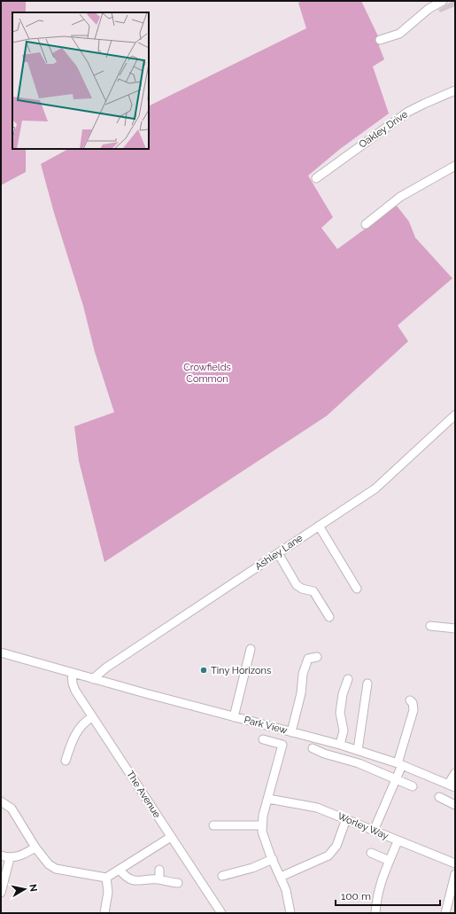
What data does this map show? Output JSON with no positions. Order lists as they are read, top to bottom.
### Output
{
  "streets": {
    "street": [
      "Oakley Drive",
      "Ashley Lane",
      "Park View",
      "The Avenue",
      "Worley Way"
    ]
  },
  "crossings": [
    ["Ashley Lane", "Park View"],
    ["Park View", "The Avenue"]
  ],
  "parks": ["Crowfields Common"],
  "places": ["Tiny Horizons"],
  "scale_bar": "100 m",
  "north": "right"
}
